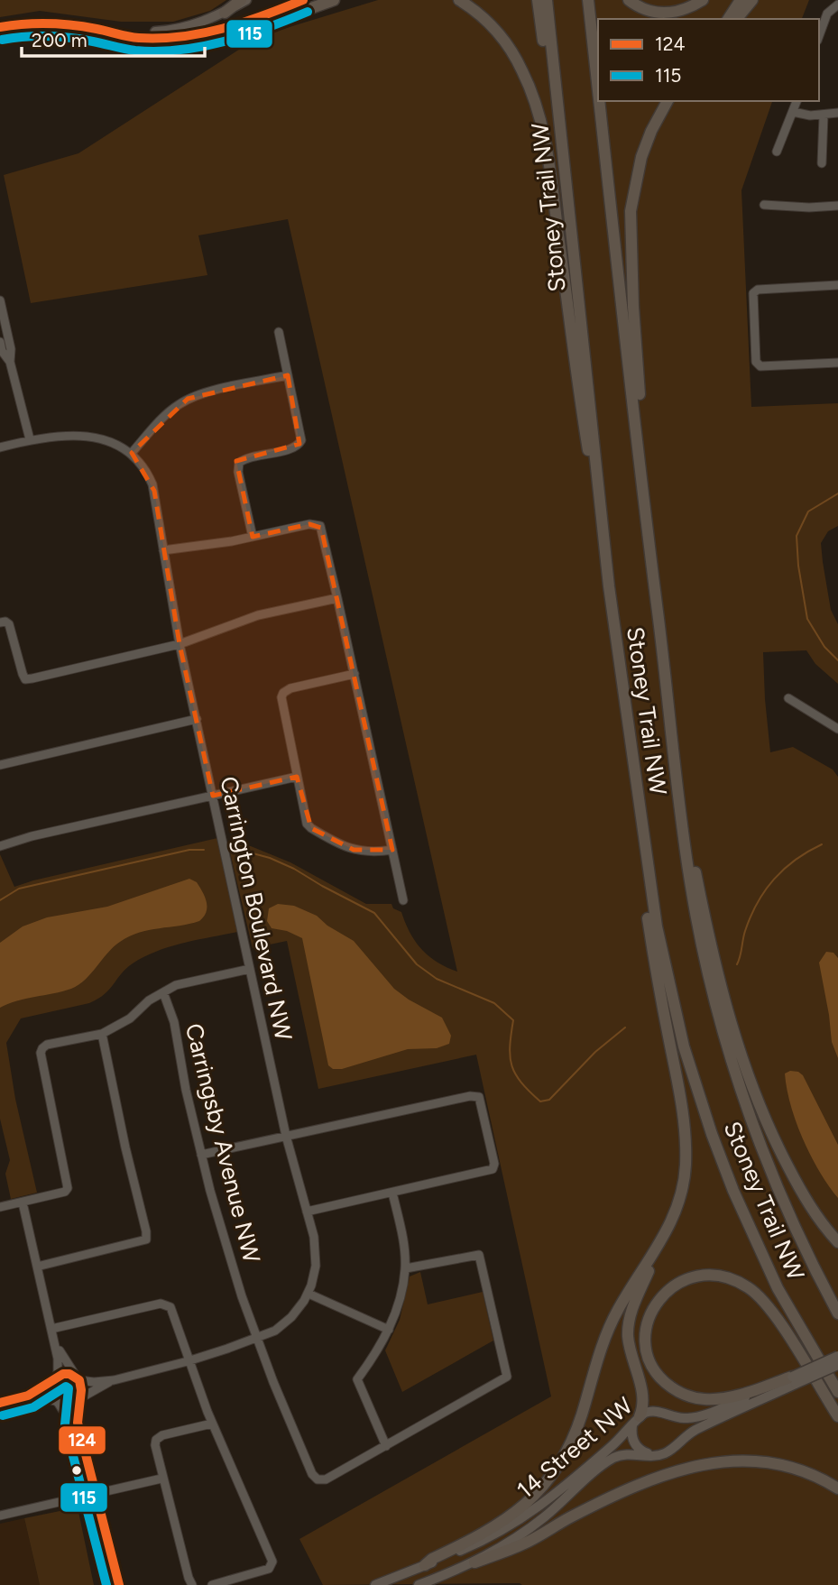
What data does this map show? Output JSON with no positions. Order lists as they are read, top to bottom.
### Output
{
  "streets": {
    "highway": ["Stoney Trail NW"],
    "main road": ["14 Street NW"],
    "street": ["Carrington Boulevard NW", "Carringsby Avenue NW"]
  },
  "crossings": [
    ["Carrington Boulevard NW", "Carringsby Avenue NW"]
  ],
  "lines": ["transit line 124", "transit line 115"],
  "legend": ["124", "115"],
  "scale_bar": "200 m"
}
